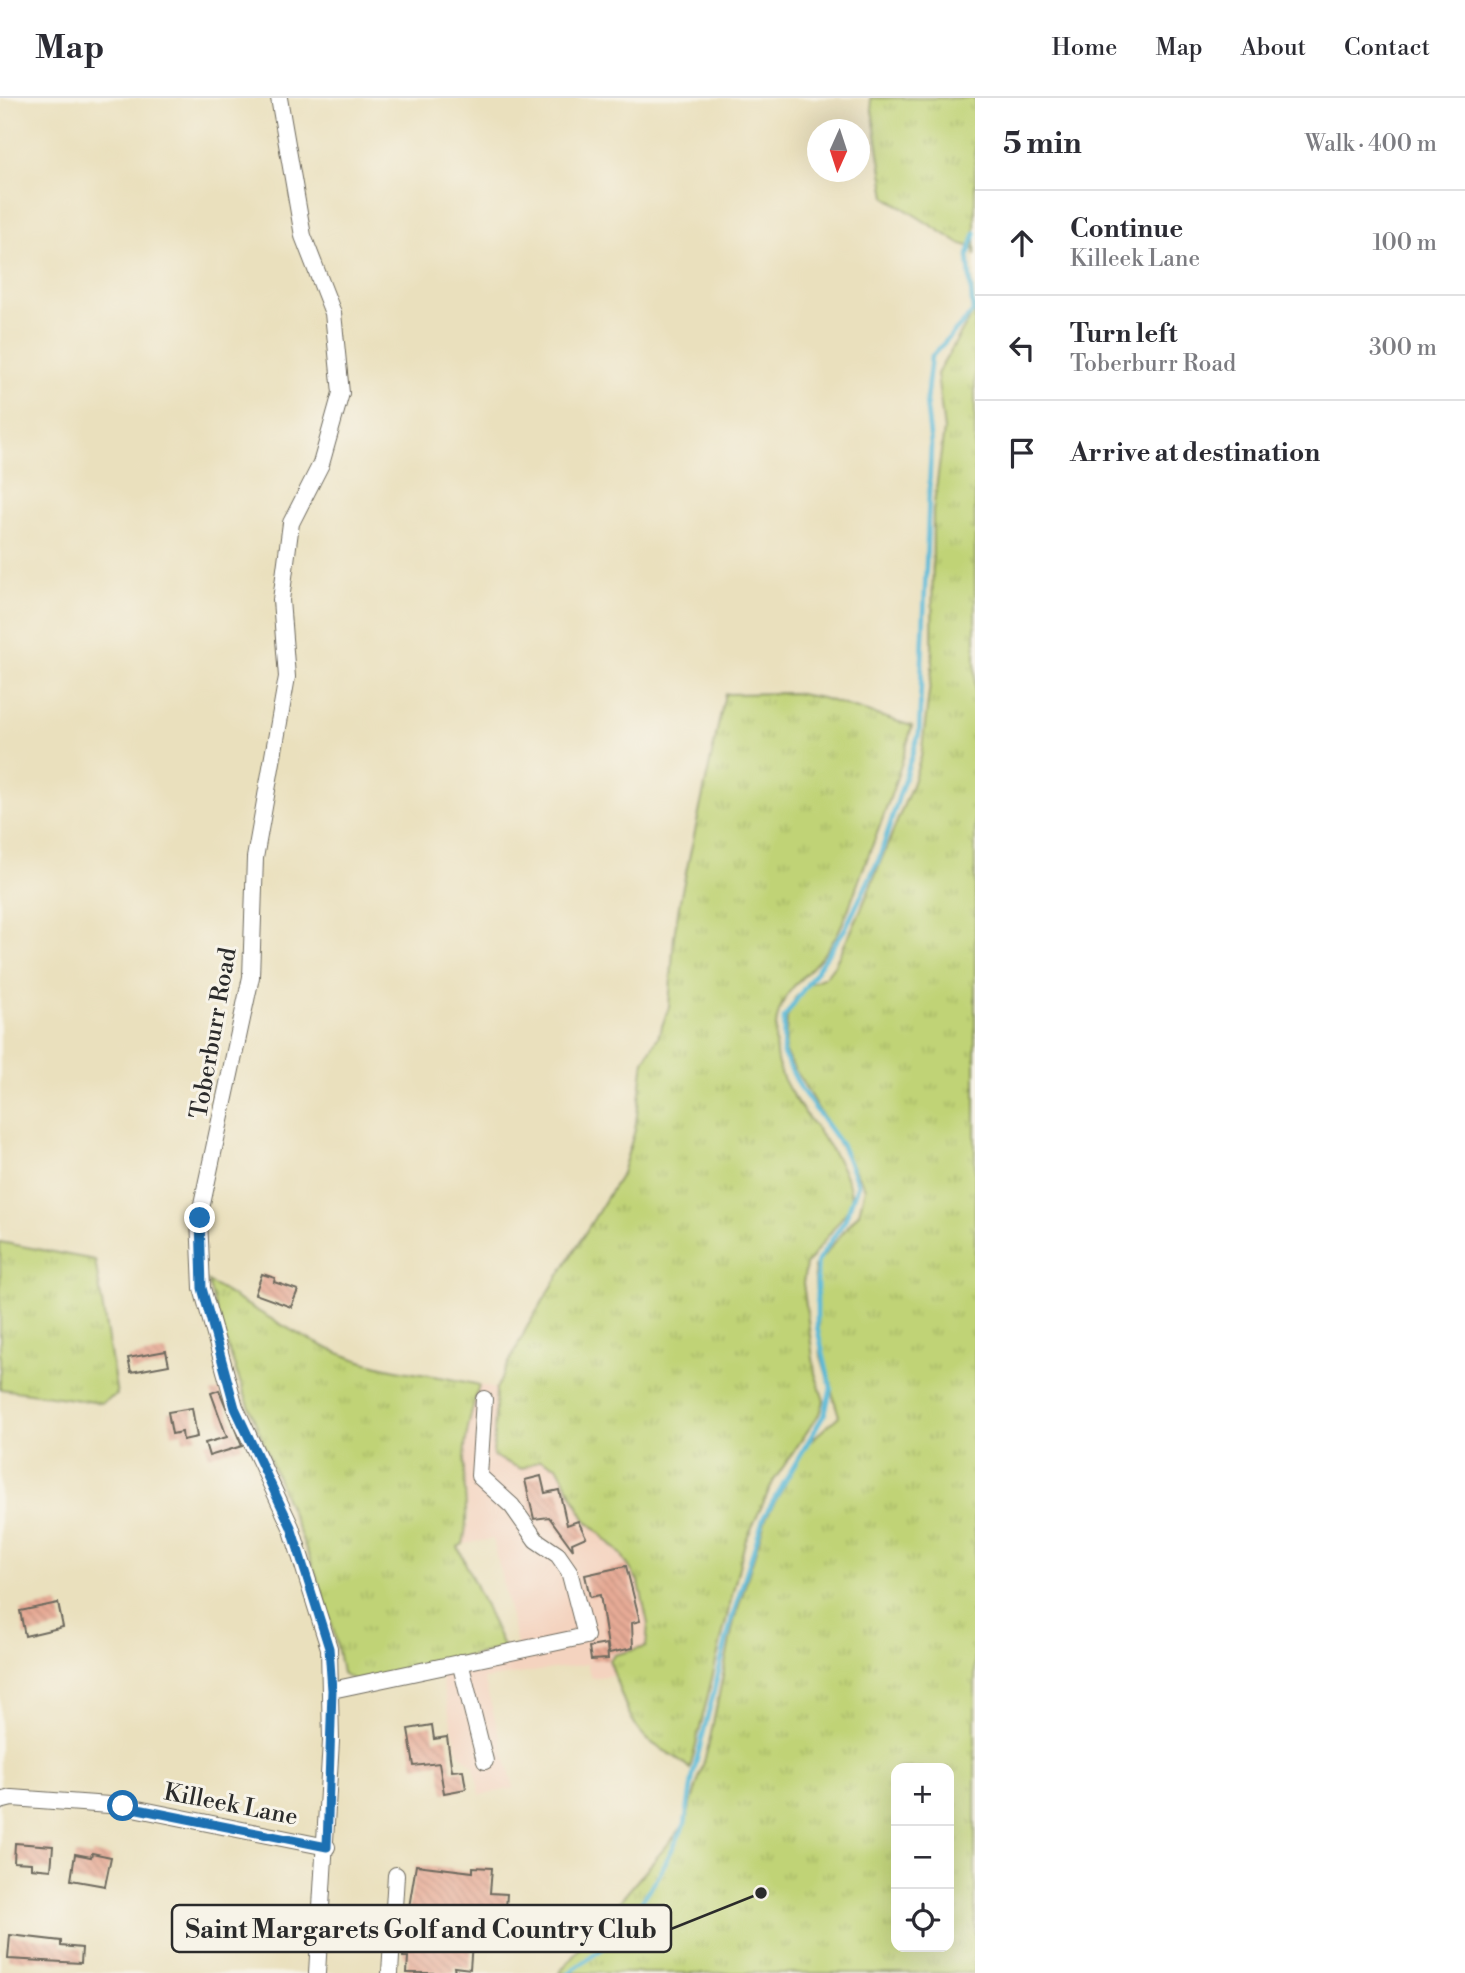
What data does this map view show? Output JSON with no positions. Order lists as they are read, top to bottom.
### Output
{
  "streets": {
    "street": ["Toberburr Road", "Killeek Lane"]
  },
  "crossings": [
    ["Toberburr Road", "Killeek Lane"]
  ],
  "places": ["Saint Margarets Golf and Country Club"],
  "north": "bottom",
  "page": {
    "header": "Map",
    "nav": [
      "Home",
      "Map",
      "About",
      "Contact"
    ],
    "heading": ["5 min", "Walk · 400 m"],
    "list": [
      ["Continue", "Killeek Lane", "100 m"],
      ["Turn left", "Toberburr Road", "300 m"],
      "Arrive at destination"
    ],
    "map_buttons": ["+", "−"]
  }
}
